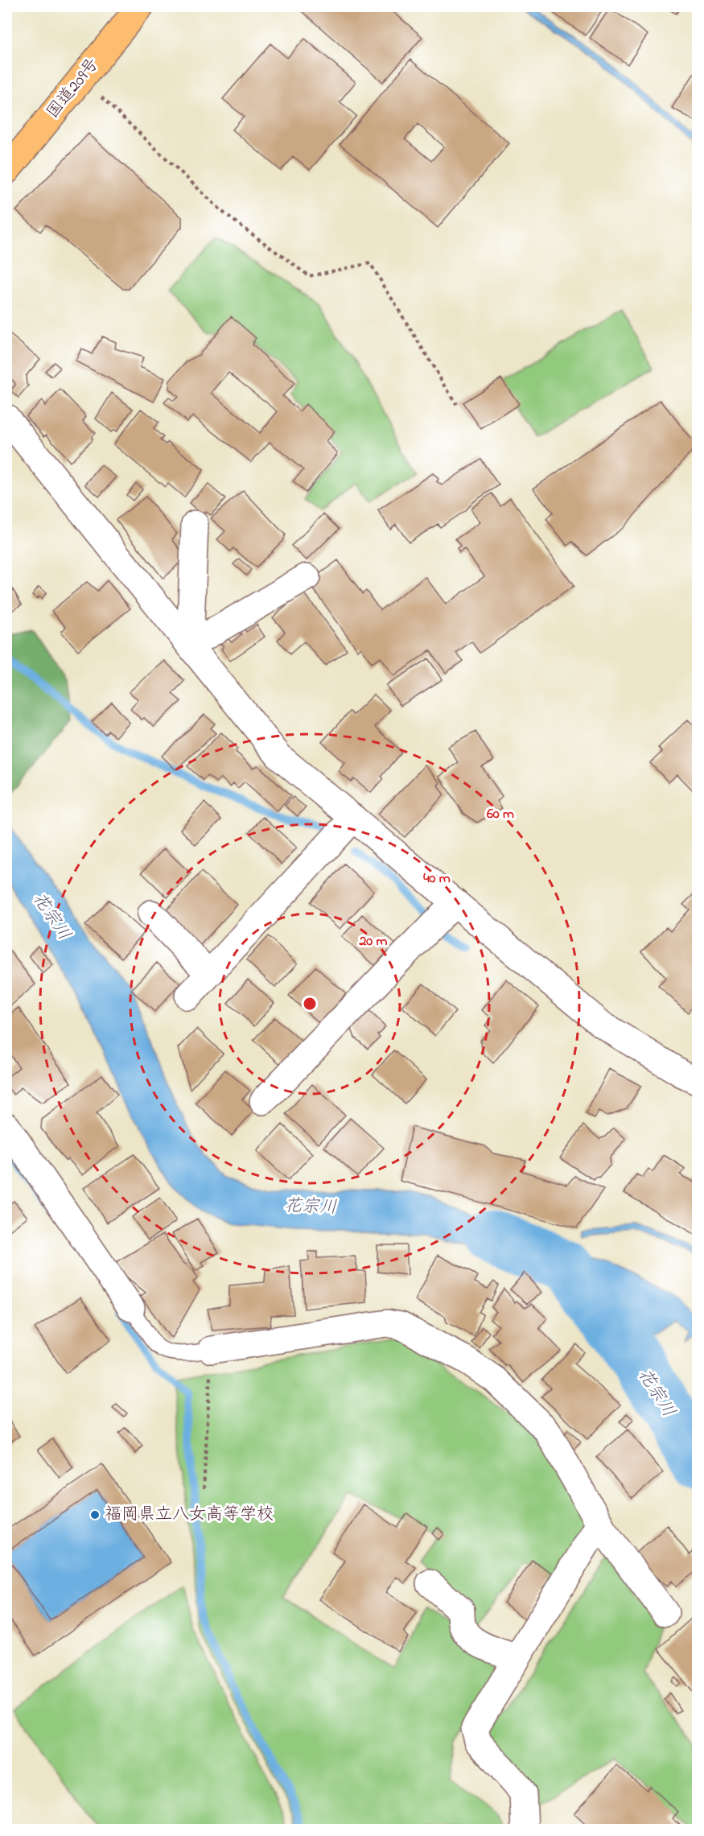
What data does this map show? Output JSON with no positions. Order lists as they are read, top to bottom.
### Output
{
  "streets": {
    "highway": ["国道209号"]
  },
  "water": ["花宗川"],
  "places": ["福岡県立八女高等学校"],
  "rings": ["60 m", "40 m", "20 m"]
}
